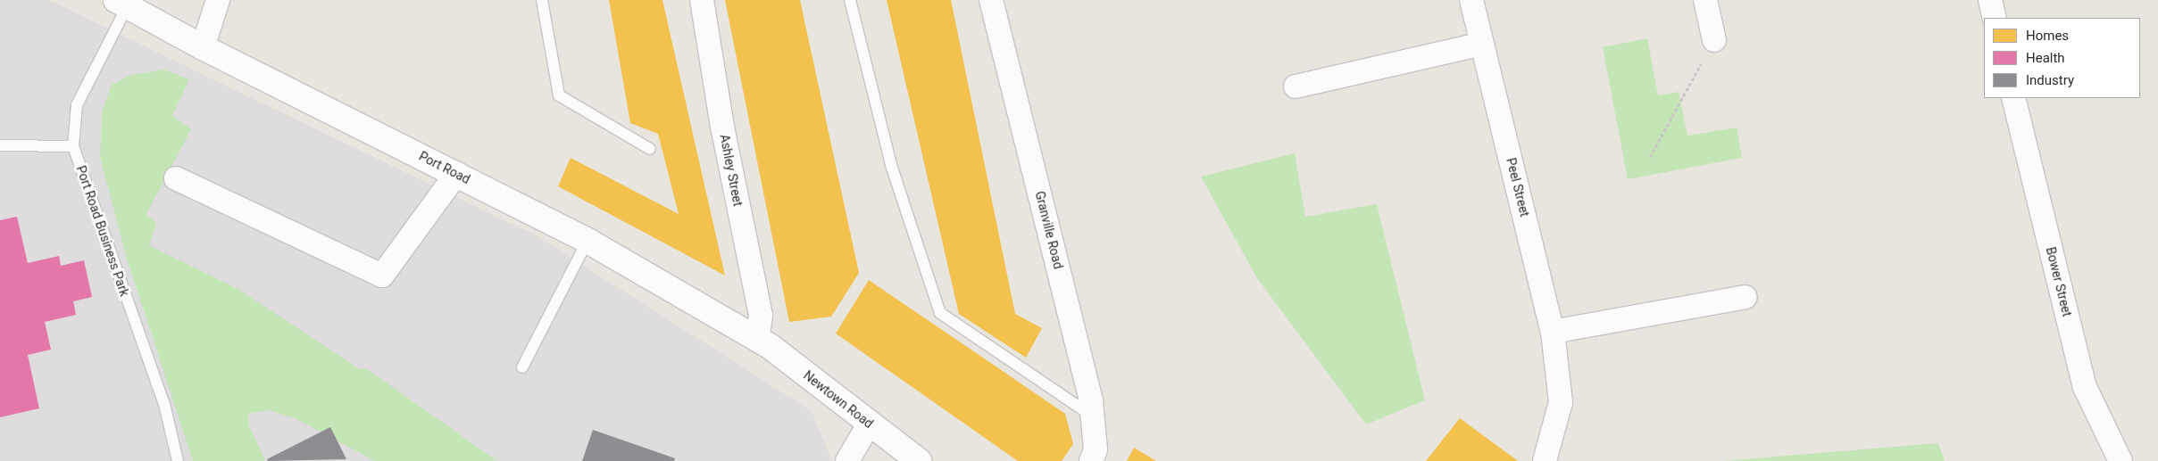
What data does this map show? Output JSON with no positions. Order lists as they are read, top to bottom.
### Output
{
  "streets": {
    "main road": ["Port Road", "Newtown Road"],
    "street": [
      "Ashley Street",
      "Peel Street",
      "Granville Road",
      "Bower Street"
    ],
    "lane": ["Port Road Business Park"]
  },
  "crossings": [
    ["Port Road", "Ashley Street"],
    ["Port Road", "Port Road Business Park"],
    ["Port Road", "Newtown Road"],
    ["Ashley Street", "Newtown Road"]
  ],
  "legend": ["Homes", "Health", "Industry"]
}
